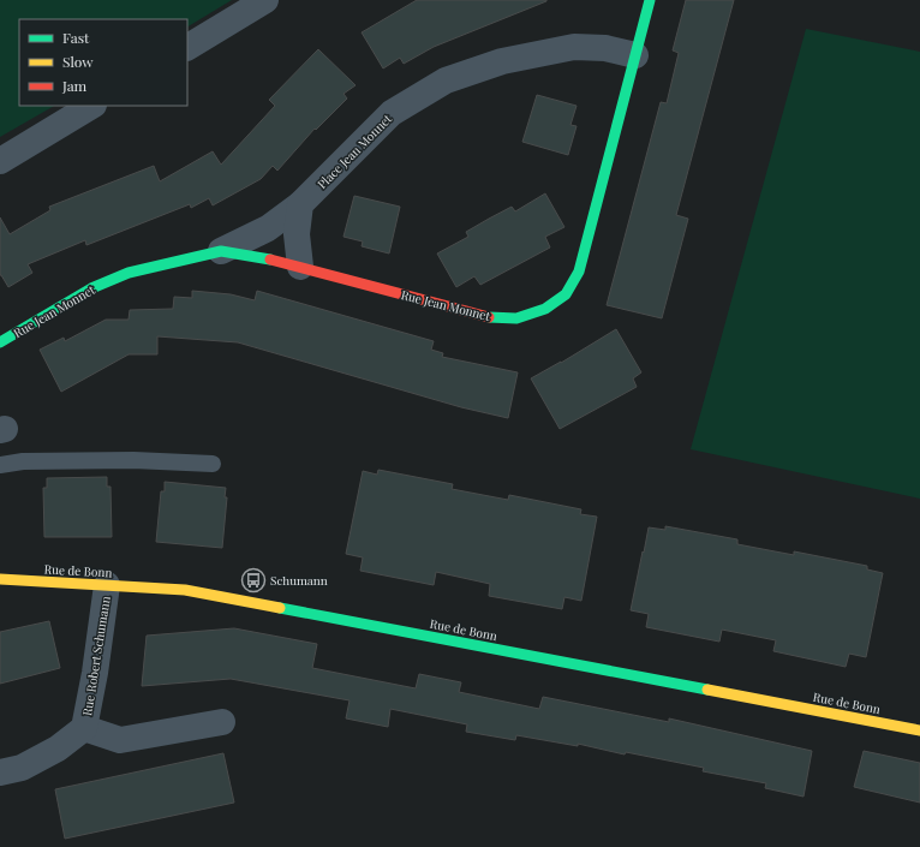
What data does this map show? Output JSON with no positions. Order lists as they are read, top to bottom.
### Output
{
  "streets": {
    "street": [
      "Place Jean Monnet",
      "Rue Jean Monnet",
      "Rue de Bonn",
      "Rue Robert Schumann"
    ]
  },
  "crossings": [
    ["Place Jean Monnet", "Rue Jean Monnet"],
    ["Rue de Bonn", "Rue Robert Schumann"]
  ],
  "places": {
    "bus stop": ["Schumann"]
  },
  "legend": ["Fast", "Slow", "Jam"]
}
